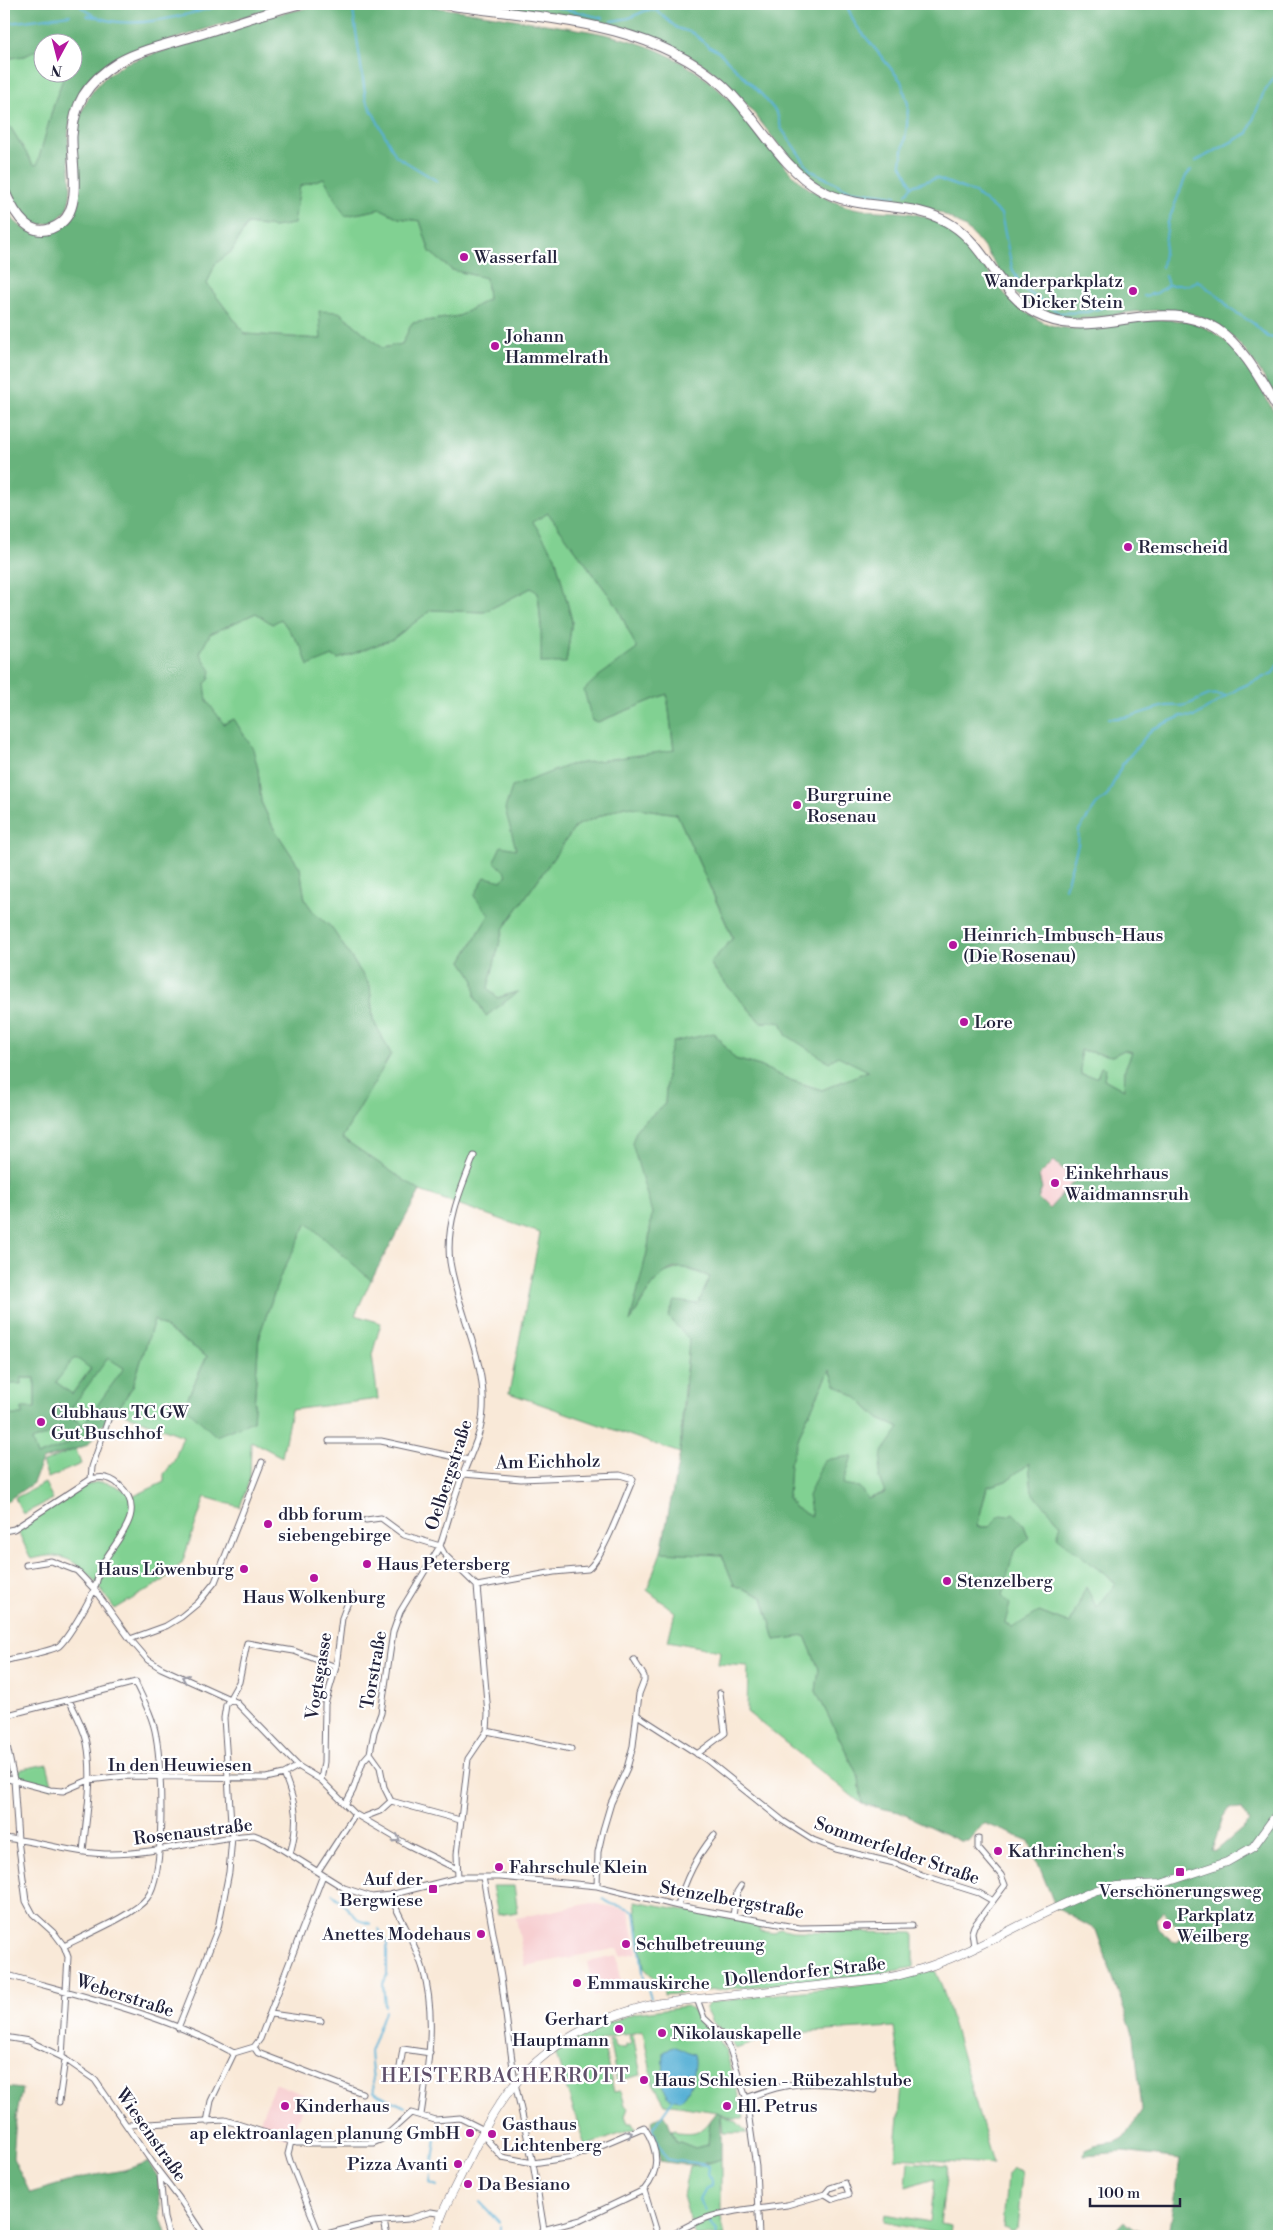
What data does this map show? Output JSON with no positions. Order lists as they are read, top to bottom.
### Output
{
  "streets": {
    "main road": ["Dollendorfer Straße"],
    "street": [
      "Am Eichholz",
      "Oelbergstraße",
      "Torstraße",
      "Vogtsgasse",
      "In den Heuwiesen",
      "Rosenaustraße",
      "Sommerfelder Straße",
      "Stenzelbergstraße",
      "Weberstraße",
      "Wiesenstraße"
    ]
  },
  "crossings": [
    ["Am Eichholz", "Oelbergstraße"],
    ["Oelbergstraße", "Torstraße"],
    ["Rosenaustraße", "Stenzelbergstraße"]
  ],
  "districts": ["HEISTERBACHERROTT"],
  "places": {
    "other": [
      "Wasserfall",
      "Wanderparkplatz Dicker Stein",
      "Johann Hammelrath",
      "Remscheid",
      "Burgruine Rosenau",
      "Heinrich-Imbusch-Haus (Die Rosenau)",
      "Lore",
      "Einkehrhaus Waidmannsruh",
      "Clubhaus TC GW Gut Buschhof",
      "dbb forum siebengebirge",
      "Haus Petersberg",
      "Haus Löwenburg",
      "Haus Wolkenburg",
      "Stenzelberg",
      "Kathrinchen's",
      "Fahrschule Klein",
      "Parkplatz Weilberg",
      "Anettes Modehaus",
      "Schulbetreuung",
      "Emmauskirche",
      "Gerhart Hauptmann",
      "Nikolauskapelle",
      "Haus Schlesien - Rübezahlstube",
      "Kinderhaus",
      "Hl. Petrus",
      "ap elektroanlagen planung GmbH",
      "Gasthaus Lichtenberg",
      "Pizza Avanti",
      "Da Besiano"
    ],
    "transit": ["Verschönerungsweg", "Auf der Bergwiese"]
  },
  "scale_bar": "100 m",
  "north": "bottom"
}
